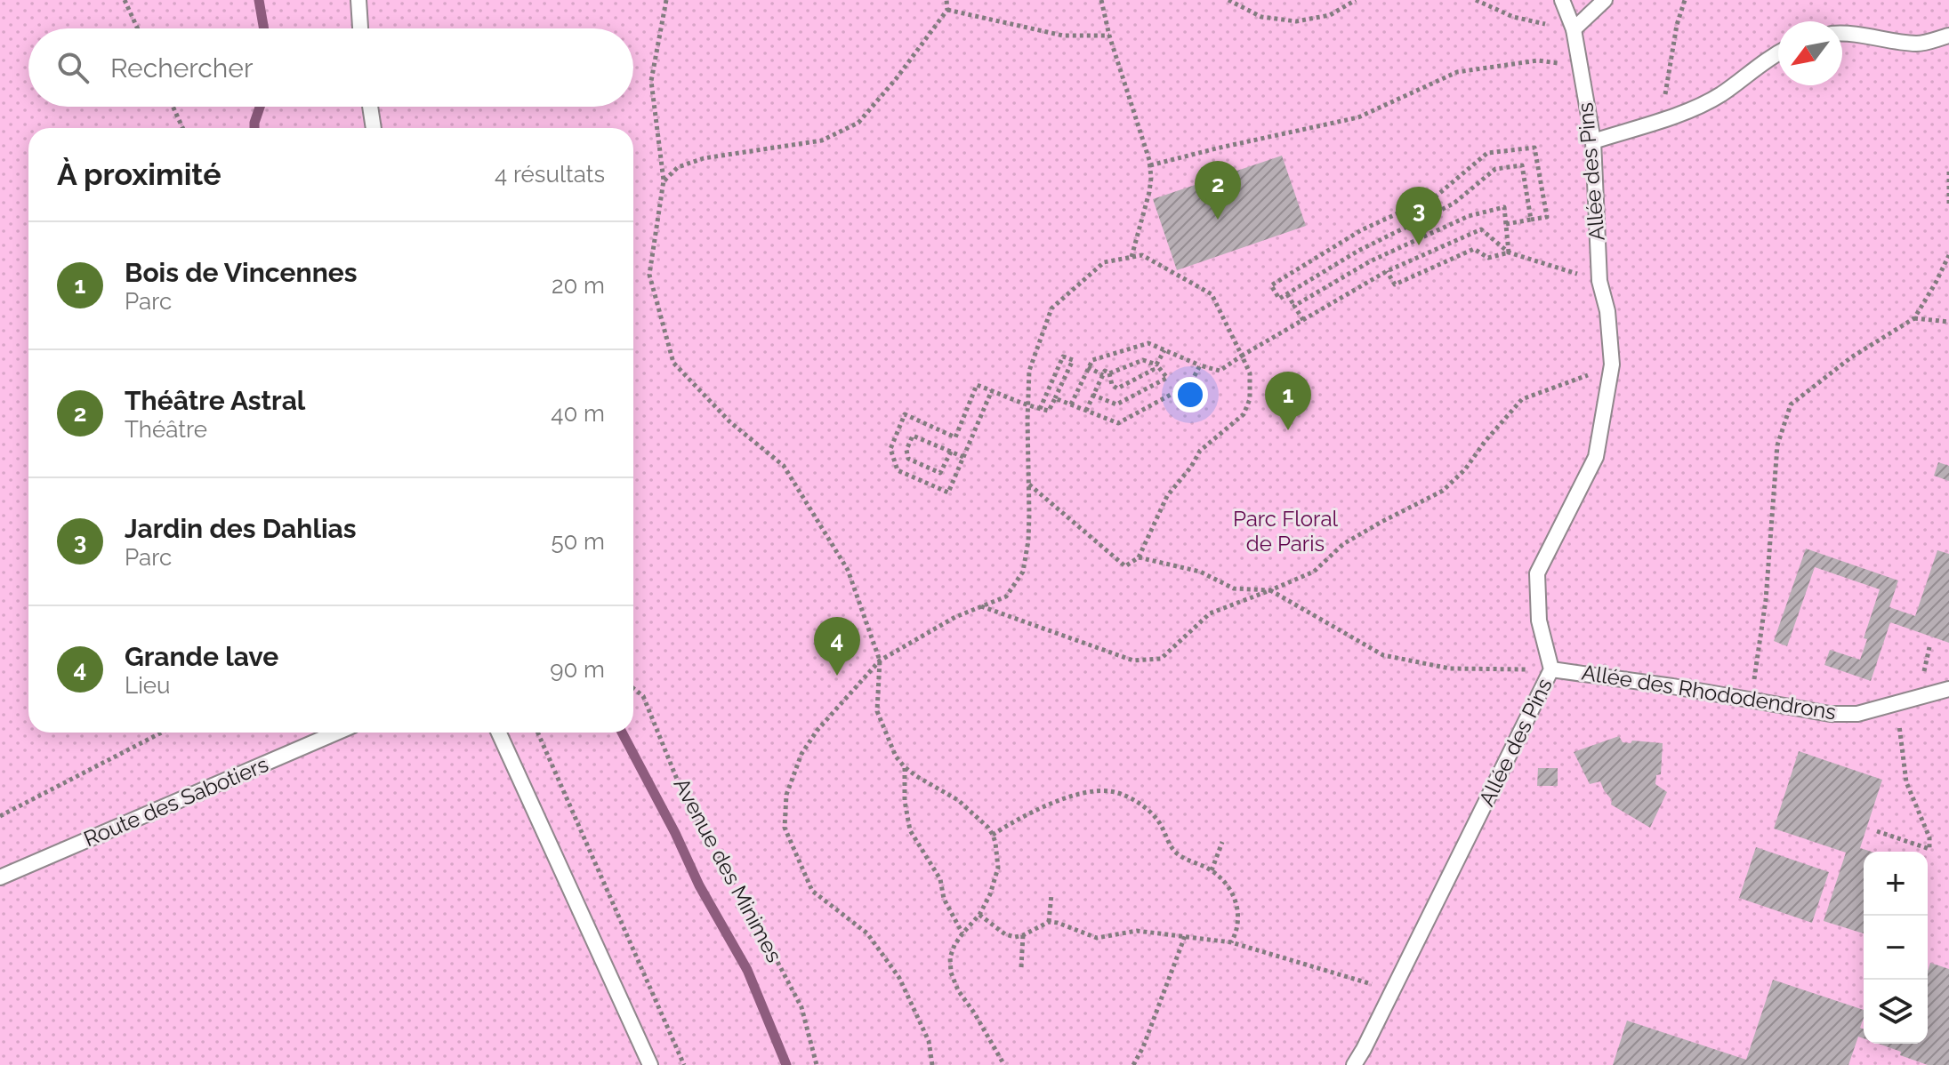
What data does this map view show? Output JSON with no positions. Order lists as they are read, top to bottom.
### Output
{
  "streets": {
    "lane": ["Allée des Pins", "Allée des Rhododendrons", "Route des Sabotiers"],
    "path": ["Avenue des Minimes"]
  },
  "crossings": [
    ["Allée des Pins", "Allée des Rhododendrons"]
  ],
  "parks": ["Parc Floral de Paris"],
  "north": "bottom left",
  "page": {
    "search": "Rechercher",
    "heading": ["À proximité", "4 résultats"],
    "pins": [
      "2",
      "3",
      "1",
      "4"
    ],
    "list": [
      {
        "mark": "1",
        "name": "Bois de Vincennes",
        "note": "Parc",
        "value": "20 m"
      },
      {
        "mark": "2",
        "name": "Théâtre Astral",
        "note": "Théâtre",
        "value": "40 m"
      },
      {
        "mark": "3",
        "name": "Jardin des Dahlias",
        "note": "Parc",
        "value": "50 m"
      },
      {
        "mark": "4",
        "name": "Grande lave",
        "note": "Lieu",
        "value": "90 m"
      }
    ],
    "map_buttons": ["+", "−"]
  }
}
